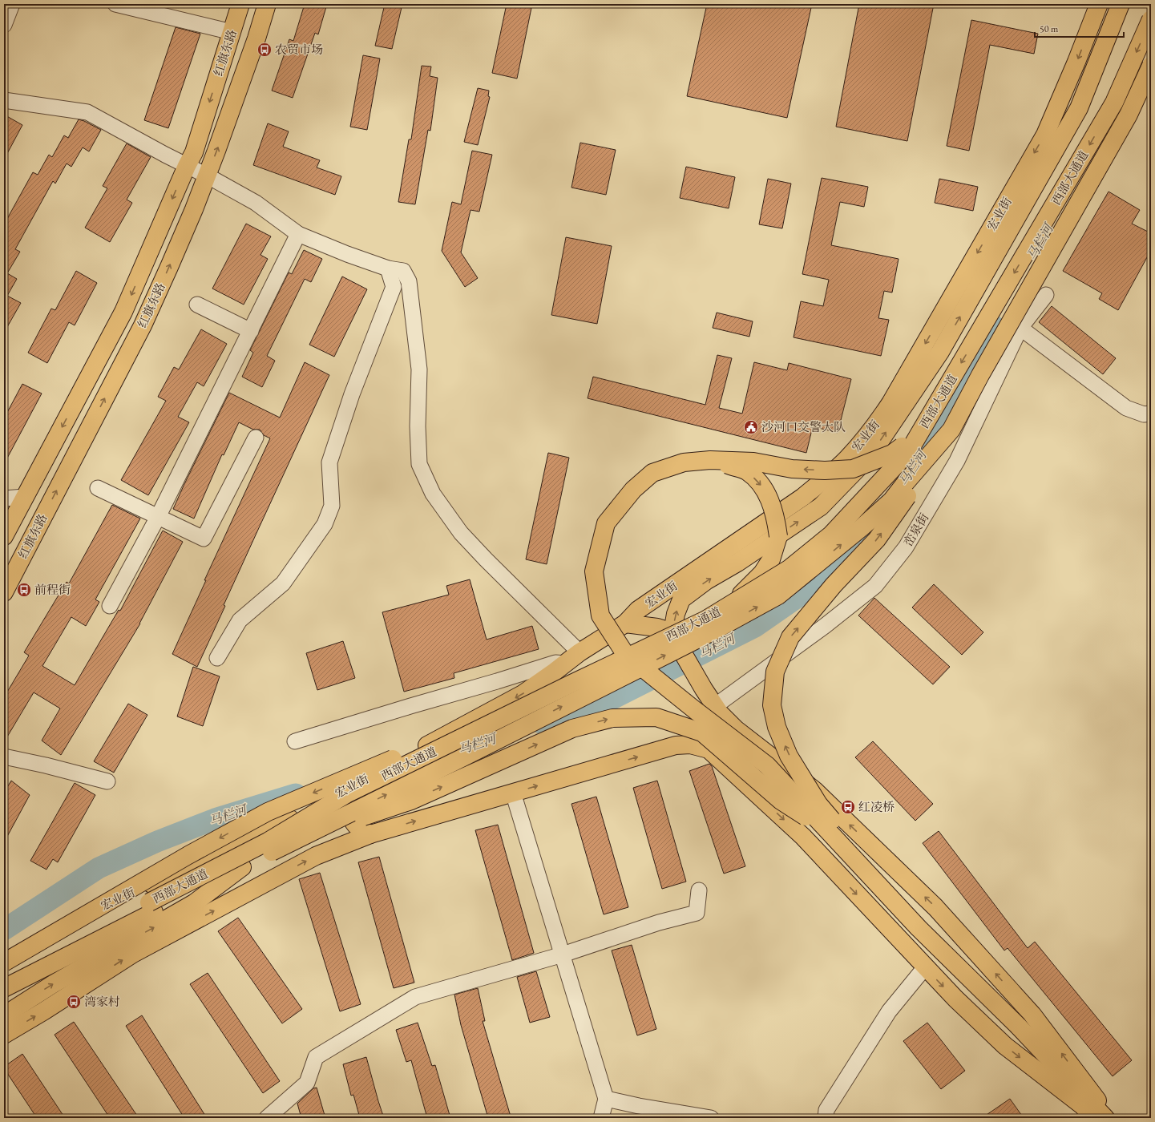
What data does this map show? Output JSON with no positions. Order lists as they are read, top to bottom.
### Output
{
  "streets": {
    "main road": ["红旗东路", "西部大通道", "宏业街"],
    "street": ["峦泉街"]
  },
  "water": ["马栏河"],
  "places": {
    "bus stop": [
      "农贸市场",
      "前程街",
      "红凌桥",
      "湾家村"
    ],
    "public building": ["沙河口交警大队"]
  },
  "scale_bar": "50 m"
}
